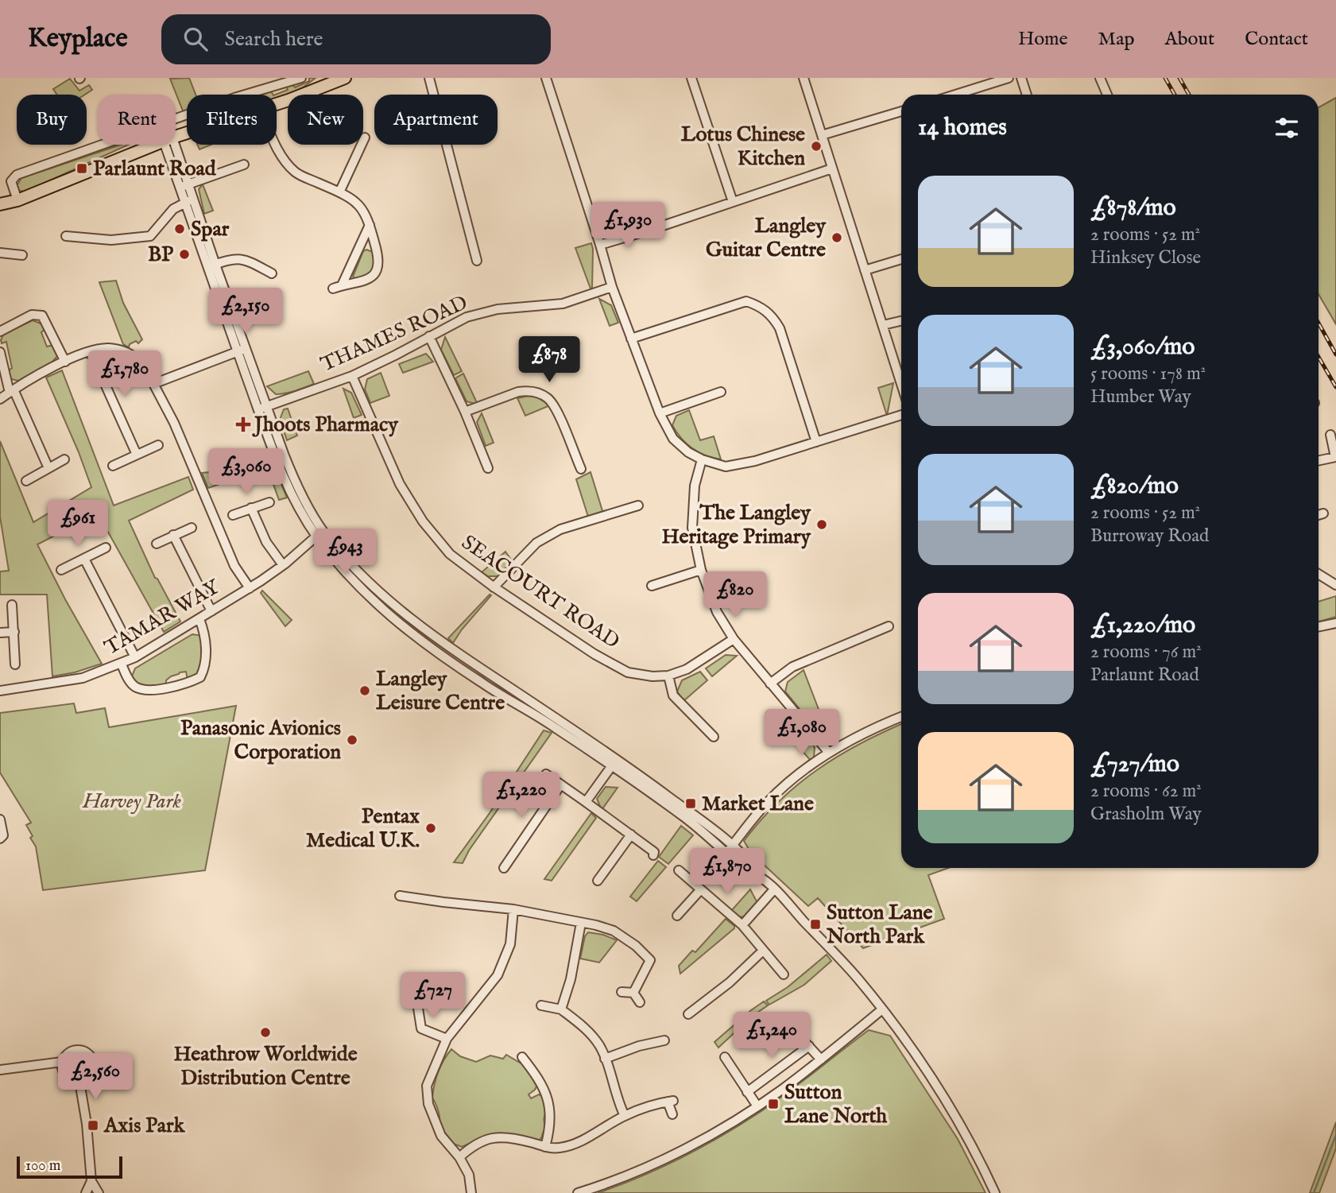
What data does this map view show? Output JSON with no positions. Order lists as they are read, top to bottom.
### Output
{
  "streets": {
    "street": ["THAMES ROAD", "SEACOURT ROAD", "TAMAR WAY"]
  },
  "crossings": [
    ["THAMES ROAD", "SEACOURT ROAD"]
  ],
  "parks": ["Harvey Park"],
  "places": {
    "other": [
      "Lotus Chinese Kitchen",
      "Spar",
      "Langley Guitar Centre",
      "BP",
      "The Langley Heritage Primary",
      "Langley Leisure Centre",
      "Panasonic Avionics Corporation",
      "Pentax Medical U.K.",
      "Heathrow Worldwide Distribution Centre"
    ],
    "transit": [
      "Parlaunt Road",
      "Market Lane",
      "Sutton Lane North Park",
      "Sutton Lane North",
      "Axis Park"
    ],
    "health": ["Jhoots Pharmacy"]
  },
  "scale_bar": "100 m",
  "page": {
    "header": "Keyplace",
    "search": "Search here",
    "nav": [
      "Home",
      "Map",
      "About",
      "Contact"
    ],
    "chip": [
      "Buy",
      "Rent",
      "Filters",
      "New",
      "Apartment"
    ],
    "heading": "14 homes",
    "list": [
      {
        "name": "£878/mo",
        "note": "2 rooms · 52 m² · Hinksey Close"
      },
      {
        "name": "£3,060/mo",
        "note": "5 rooms · 178 m² · Humber Way"
      },
      {
        "name": "£820/mo",
        "note": "2 rooms · 52 m² · Burroway Road"
      },
      {
        "name": "£1,220/mo",
        "note": "2 rooms · 76 m² · Parlaunt Road"
      },
      {
        "name": "£727/mo",
        "note": "2 rooms · 62 m² · Grasholm Way"
      }
    ],
    "price": [
      "£1,930",
      "£2,150",
      "£878",
      "£1,780",
      "£3,060",
      "£961",
      "£943",
      "£820",
      "£1,080",
      "£1,220",
      "£1,870",
      "£727",
      "£1,240",
      "£2,560"
    ],
    "scale": "100 m"
  }
}
